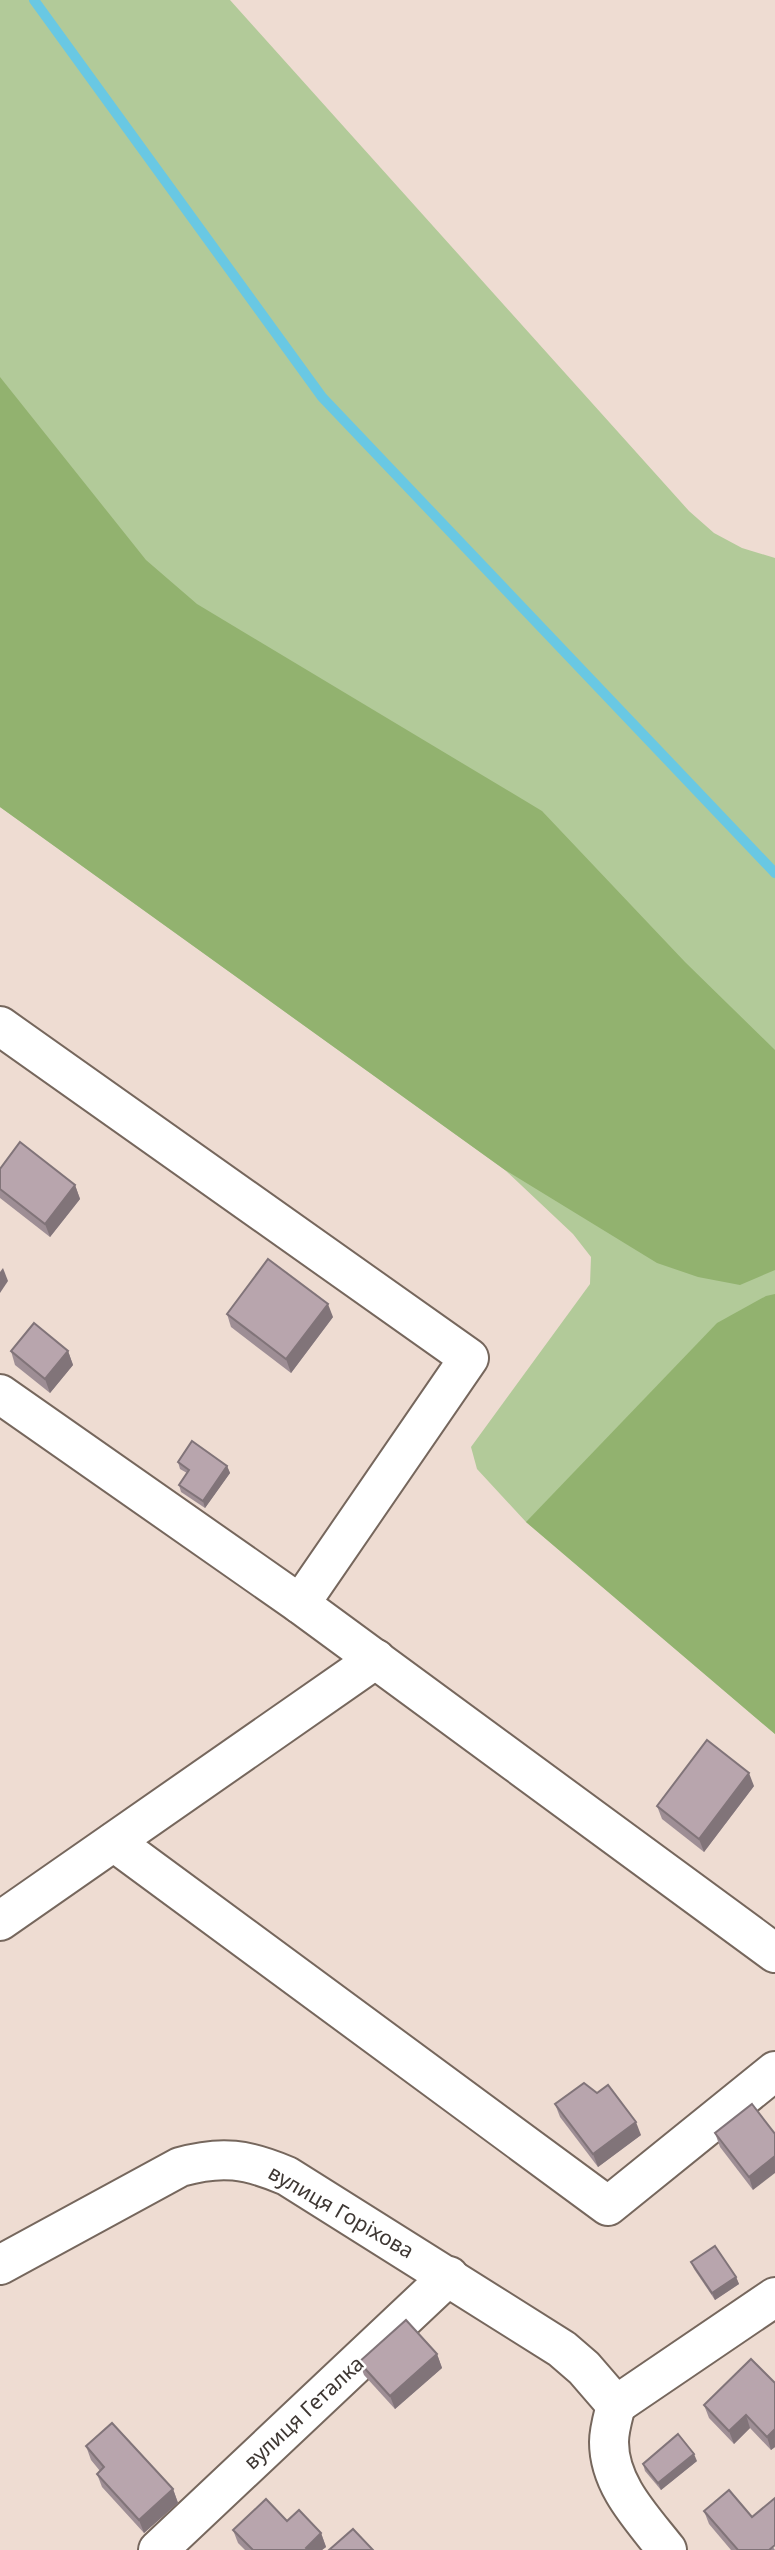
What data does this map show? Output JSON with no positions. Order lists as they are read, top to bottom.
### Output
{
  "streets": {
    "street": ["вулиця Горіхова", "вулиця Геталка"]
  },
  "crossings": [
    ["вулиця Горіхова", "вулиця Геталка"]
  ]
}
